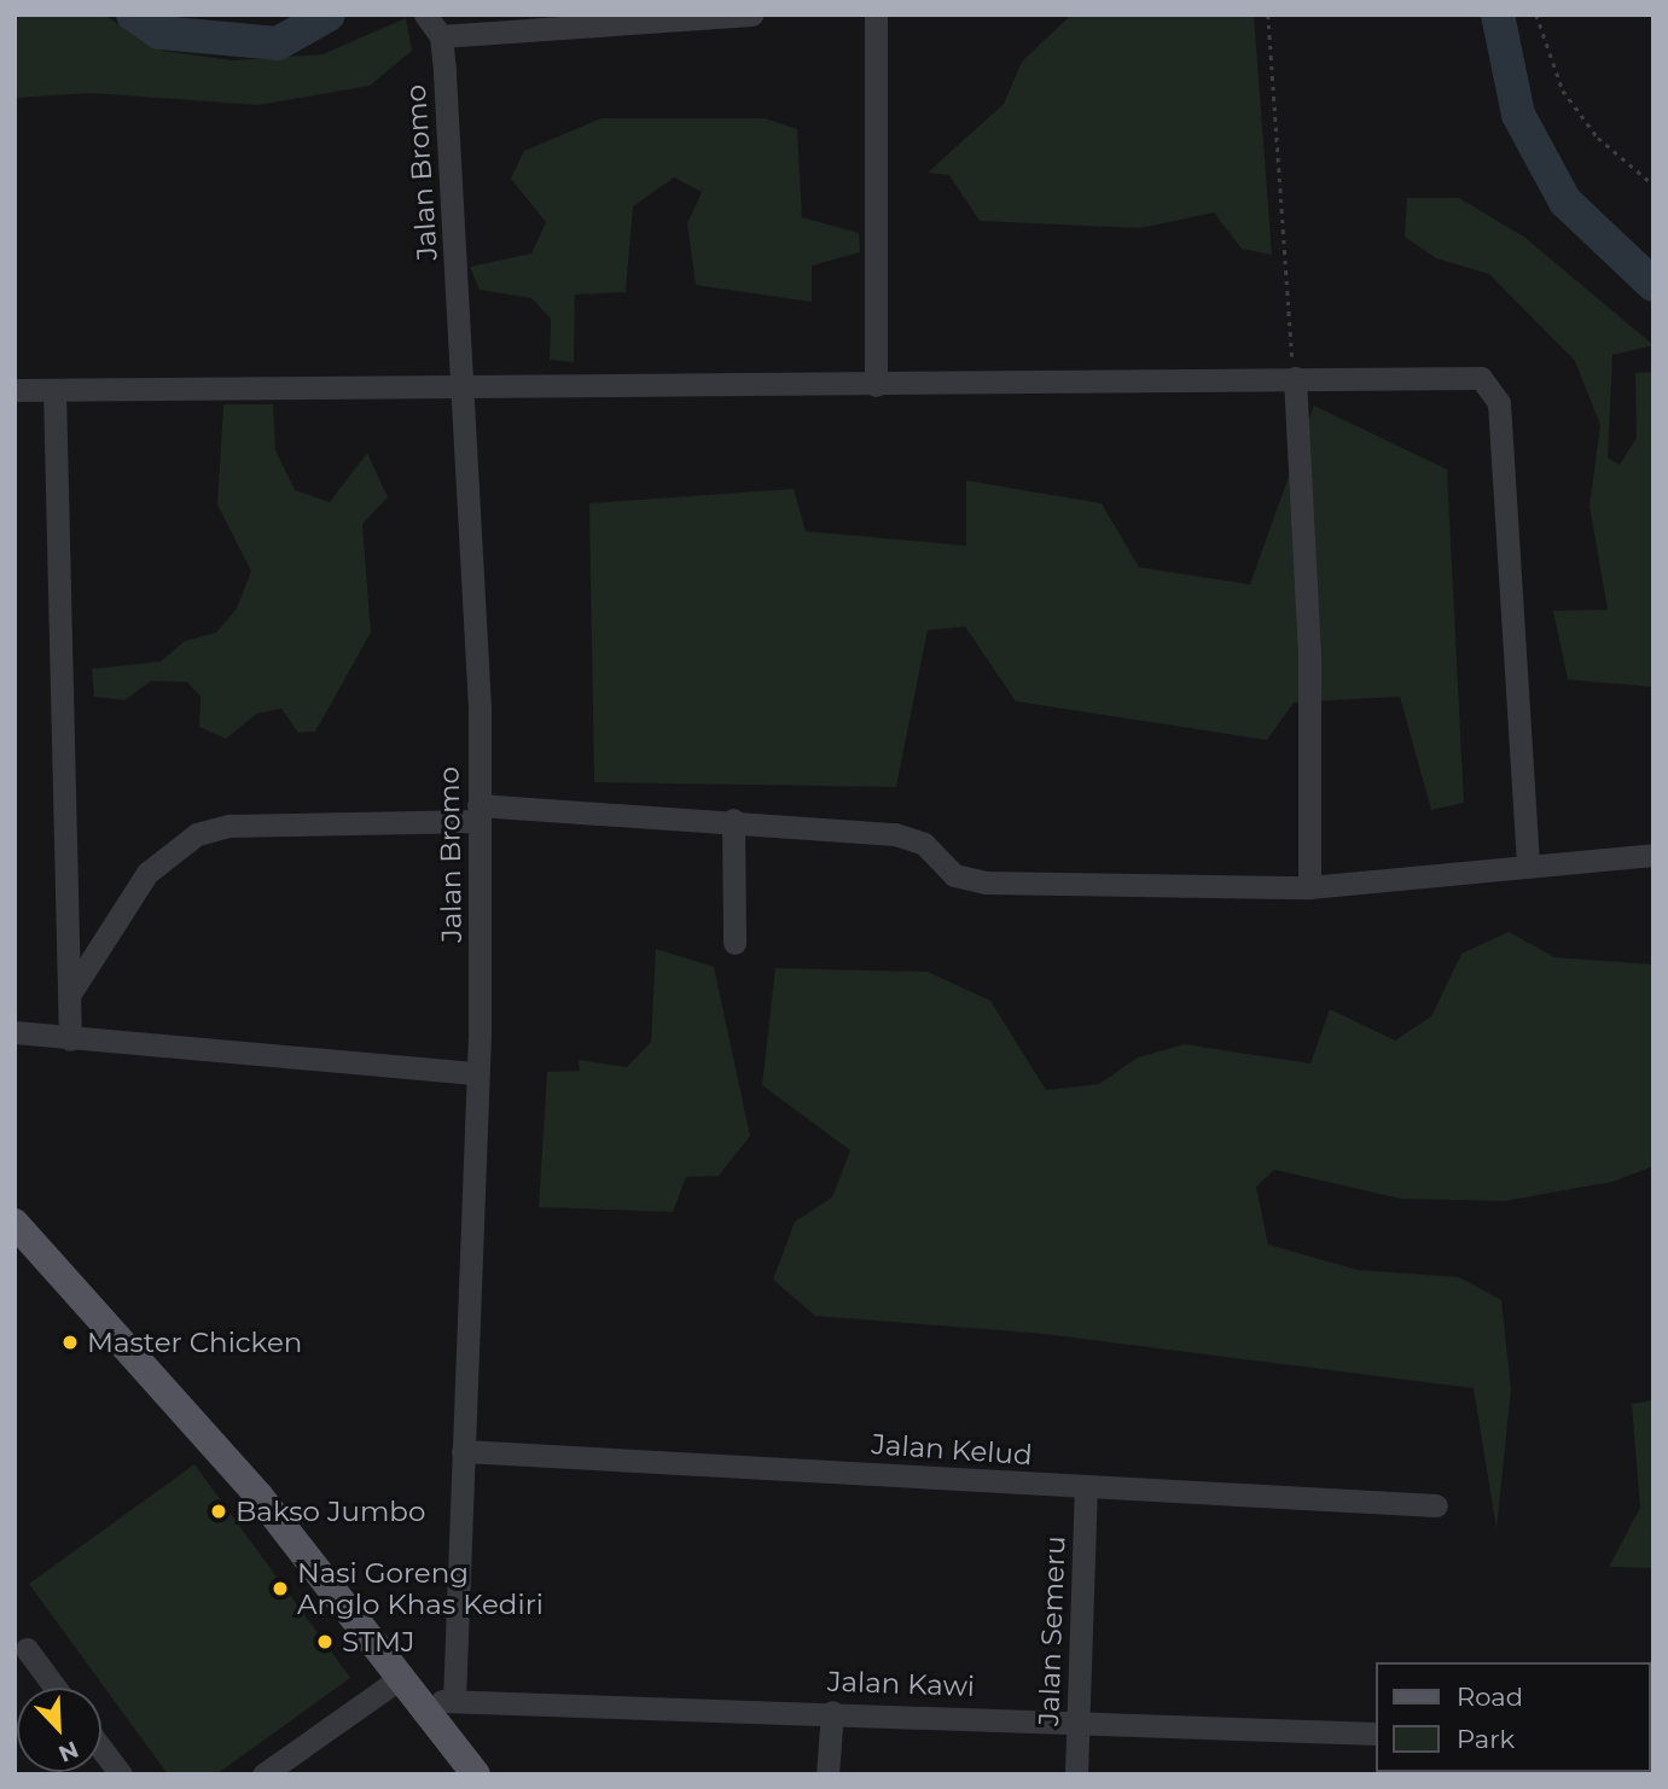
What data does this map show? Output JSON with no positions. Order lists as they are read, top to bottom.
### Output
{
  "streets": {
    "street": [
      "Jalan Bromo",
      "Jalan Kelud",
      "Jalan Semeru",
      "Jalan Kawi"
    ]
  },
  "crossings": [
    ["Jalan Bromo", "Jalan Kelud"],
    ["Jalan Bromo", "Jalan Kawi"],
    ["Jalan Kelud", "Jalan Semeru"],
    ["Jalan Semeru", "Jalan Kawi"]
  ],
  "places": [
    "Master Chicken",
    "Bakso Jumbo",
    "Nasi Goreng Anglo Khas Kediri",
    "STMJ"
  ],
  "legend": ["Road", "Park"],
  "north": "bottom right"
}
